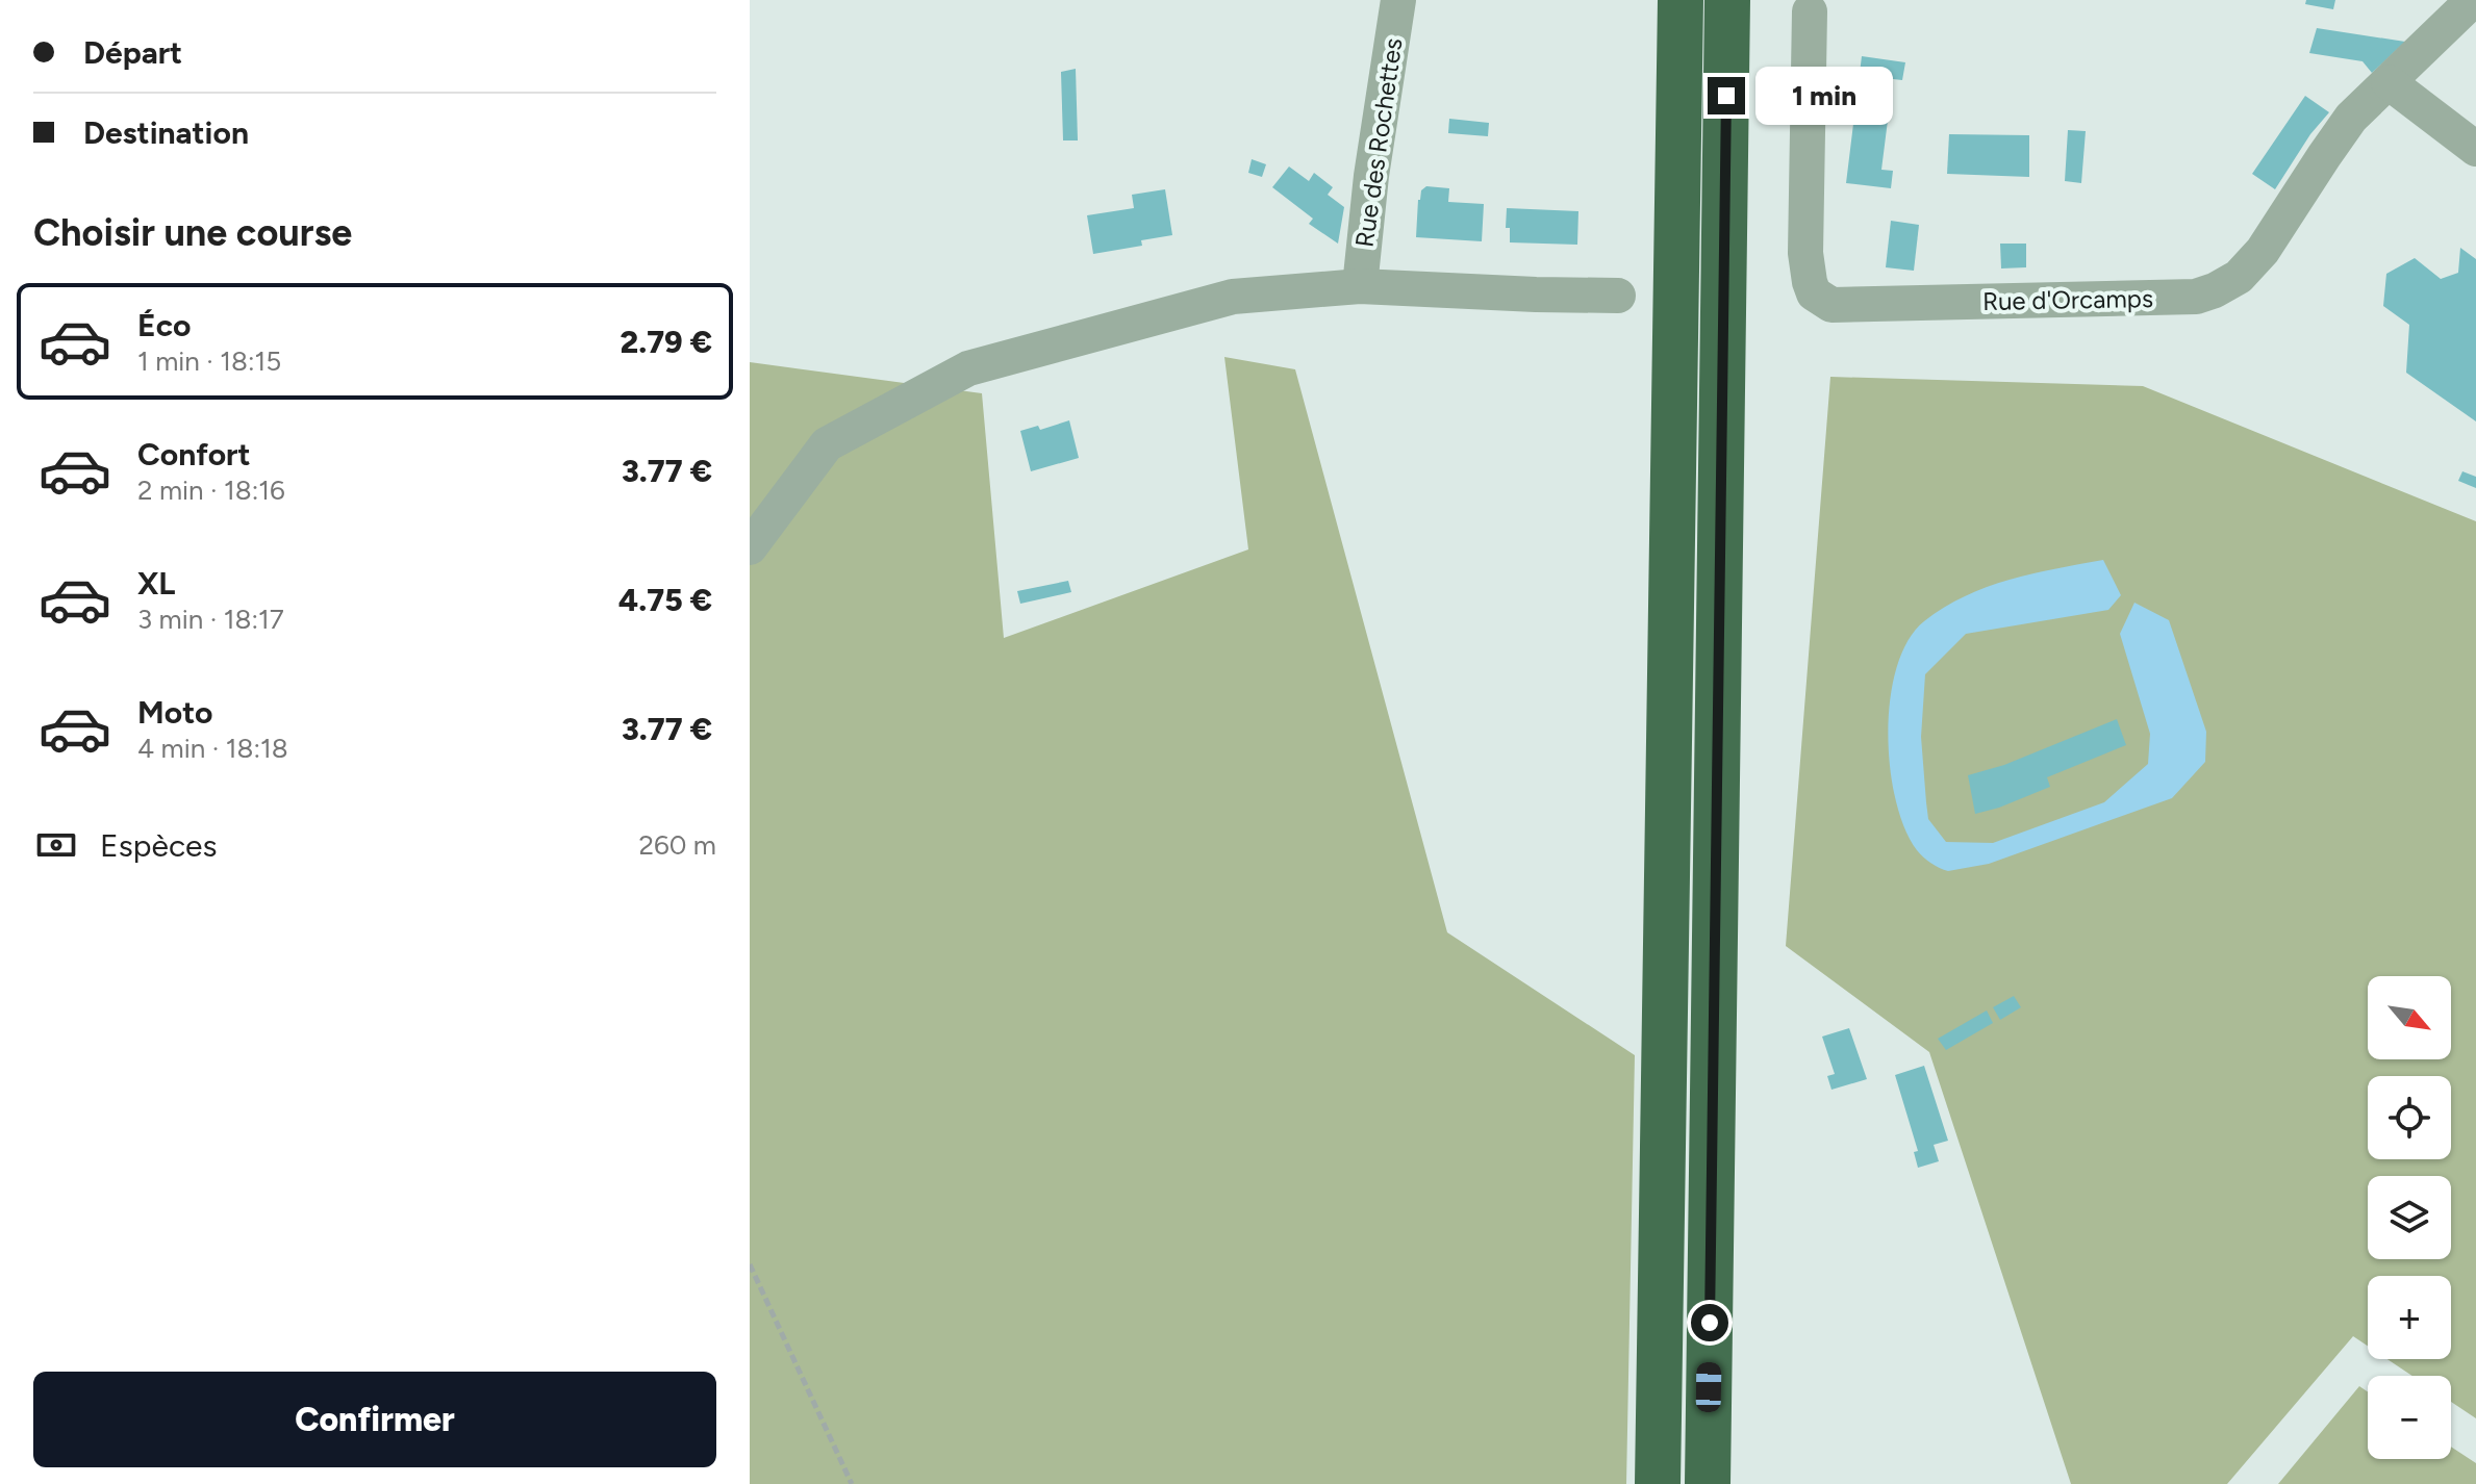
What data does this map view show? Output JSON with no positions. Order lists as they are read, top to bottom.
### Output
{
  "streets": {
    "street": ["Rue des Rochettes", "Rue d'Orcamps"]
  },
  "north": "bottom right",
  "page": {
    "banner": ["Départ", "Destination"],
    "bubble": "1 min",
    "heading": "Choisir une course",
    "list": [
      {
        "name": "Éco",
        "note": "1 min · 18:15",
        "value": "2.79 €"
      },
      {
        "name": "Confort",
        "note": "2 min · 18:16",
        "value": "3.77 €"
      },
      {
        "name": "XL",
        "note": "3 min · 18:17",
        "value": "4.75 €"
      },
      {
        "name": "Moto",
        "note": "4 min · 18:18",
        "value": "3.77 €"
      }
    ],
    "pay": ["Espèces", "260 m"],
    "map_buttons": ["+", "−"],
    "buttons": "Confirmer"
  }
}
